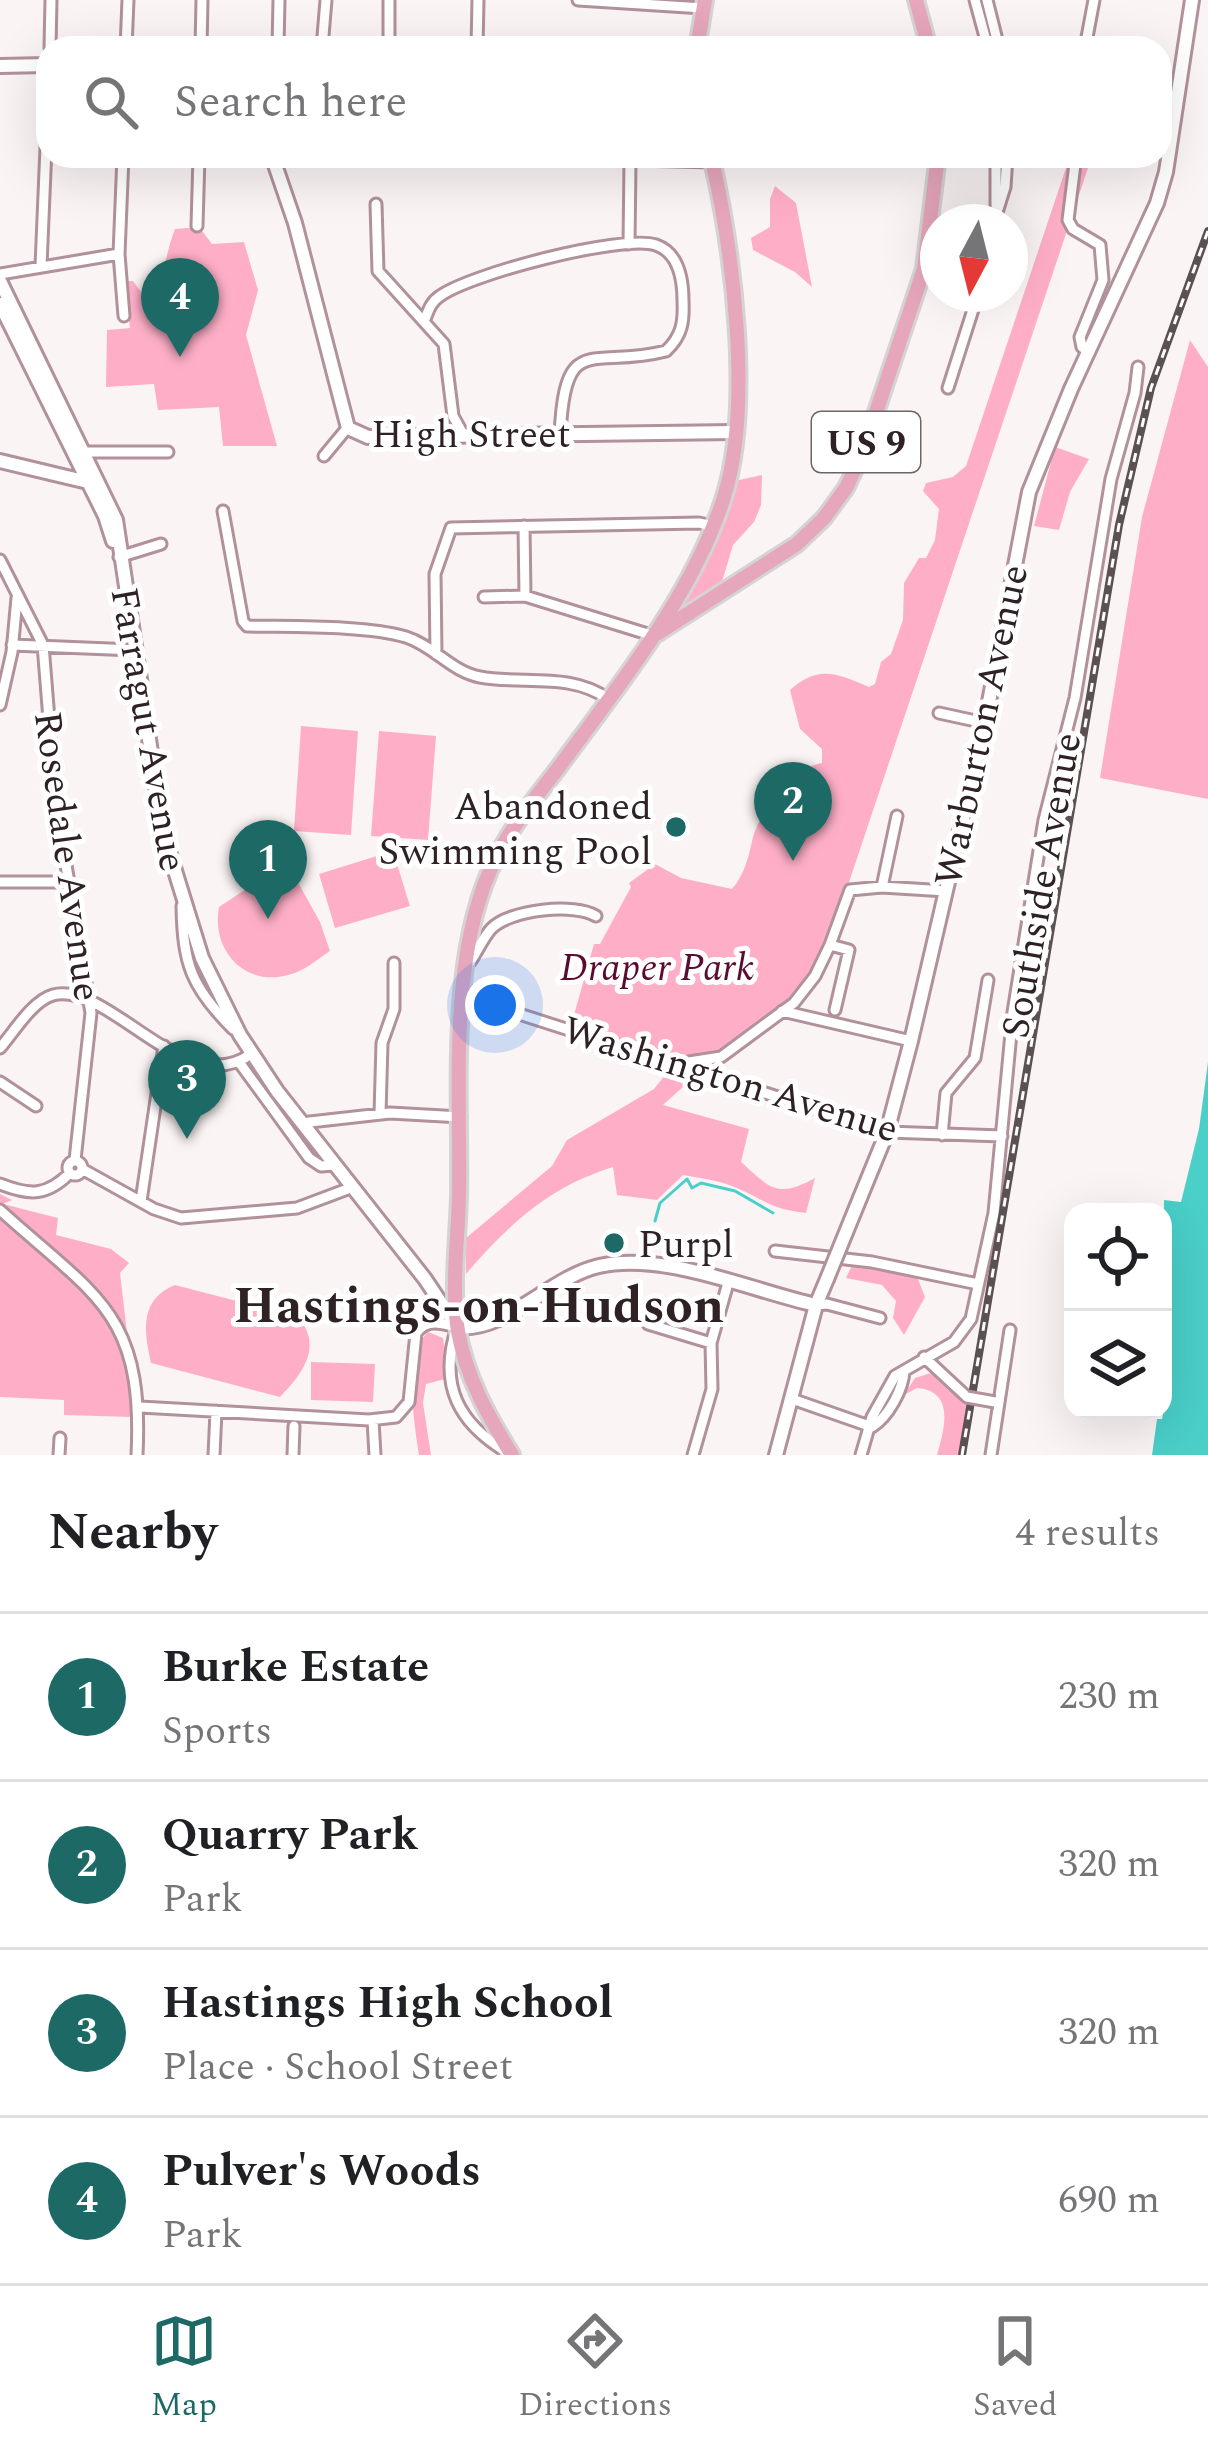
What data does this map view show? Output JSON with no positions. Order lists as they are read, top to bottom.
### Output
{
  "streets": {
    "main road": ["US 9"],
    "street": [
      "High Street",
      "Warburton Avenue",
      "Farragut Avenue",
      "Rosedale Avenue",
      "Southside Avenue",
      "Washington Avenue"
    ]
  },
  "crossings": [
    ["High Street", "US 9"],
    ["US 9", "Farragut Avenue"],
    ["US 9", "Washington Avenue"],
    ["Warburton Avenue", "Washington Avenue"],
    ["Southside Avenue", "Washington Avenue"]
  ],
  "districts": ["Hastings-on-Hudson"],
  "parks": ["Draper Park"],
  "places": ["Abandoned Swimming Pool", "Purpl"],
  "north": "bottom",
  "page": {
    "search": "Search here",
    "pins": [
      "4",
      "2",
      "1",
      "3"
    ],
    "heading": ["Nearby", "4 results"],
    "list": [
      {
        "mark": "1",
        "name": "Burke Estate",
        "note": "Sports",
        "value": "230 m"
      },
      {
        "mark": "2",
        "name": "Quarry Park",
        "note": "Park",
        "value": "320 m"
      },
      {
        "mark": "3",
        "name": "Hastings High School",
        "note": "Place · School Street",
        "value": "320 m"
      },
      {
        "mark": "4",
        "name": "Pulver's Woods",
        "note": "Park",
        "value": "690 m"
      }
    ],
    "nav": ["Map", "Directions", "Saved"]
  }
}
